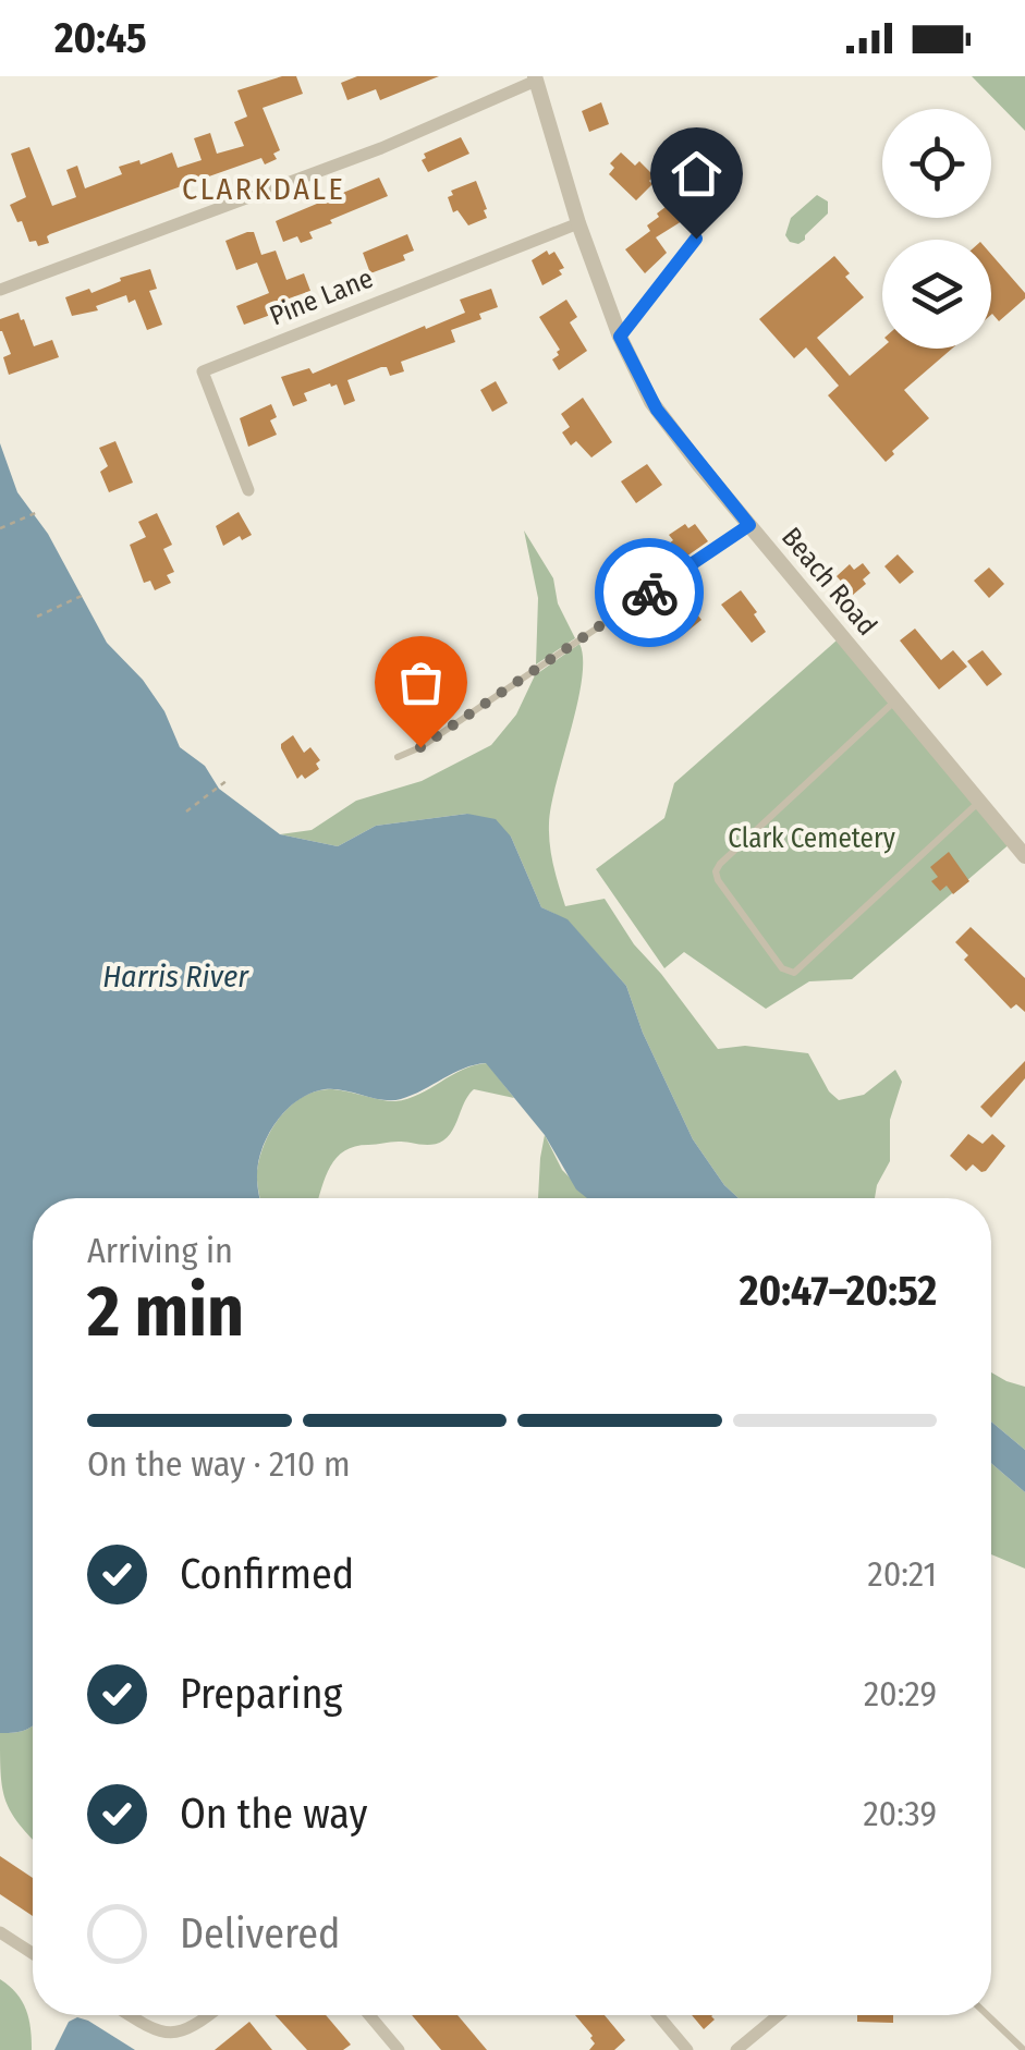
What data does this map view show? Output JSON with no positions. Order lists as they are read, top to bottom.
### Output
{
  "streets": {
    "street": ["Pine Lane", "Beach Road"]
  },
  "crossings": [
    ["Pine Lane", "Beach Road"]
  ],
  "districts": ["CLARKDALE"],
  "water": ["Harris River"],
  "parks": ["Clark Cemetery"],
  "page": {
    "status": "20:45",
    "heading": ["2 min", "Arriving in", "20:47–20:52"],
    "bar": "On the way · 210 m",
    "list": [
      ["Confirmed", "20:21"],
      ["Preparing", "20:29"],
      ["On the way", "20:39"],
      "Delivered"
    ]
  }
}
